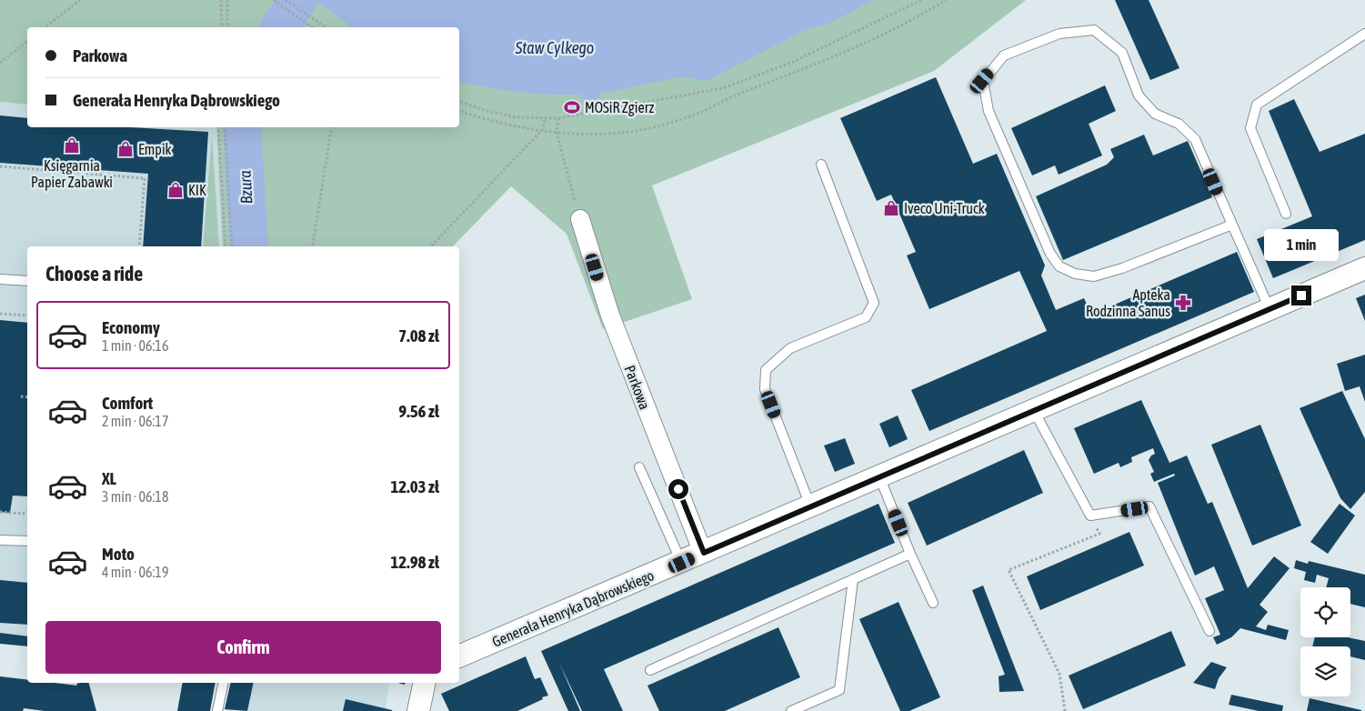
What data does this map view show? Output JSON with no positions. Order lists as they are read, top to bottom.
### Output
{
  "streets": {
    "street": ["Parkowa", "Generała Henryka Dąbrowskiego"]
  },
  "crossings": [
    ["Parkowa", "Generała Henryka Dąbrowskiego"]
  ],
  "water": ["Staw Cylkego", "Bzura"],
  "places": {
    "sports": ["MOSiR Zgierz"],
    "shop": [
      "Księgarnia Papier Zabawki",
      "Empik",
      "KIK",
      "Iveco Uni-Truck"
    ],
    "pharmacy": ["Apteka Rodzinna Sanus"]
  },
  "page": {
    "banner": ["Parkowa", "Generała Henryka Dąbrowskiego"],
    "bubble": "1 min",
    "heading": "Choose a ride",
    "list": [
      {
        "name": "Economy",
        "note": "1 min · 06:16",
        "value": "7.08 zł"
      },
      {
        "name": "Comfort",
        "note": "2 min · 06:17",
        "value": "9.56 zł"
      },
      {
        "name": "XL",
        "note": "3 min · 06:18",
        "value": "12.03 zł"
      },
      {
        "name": "Moto",
        "note": "4 min · 06:19",
        "value": "12.98 zł"
      }
    ],
    "buttons": "Confirm"
  }
}
